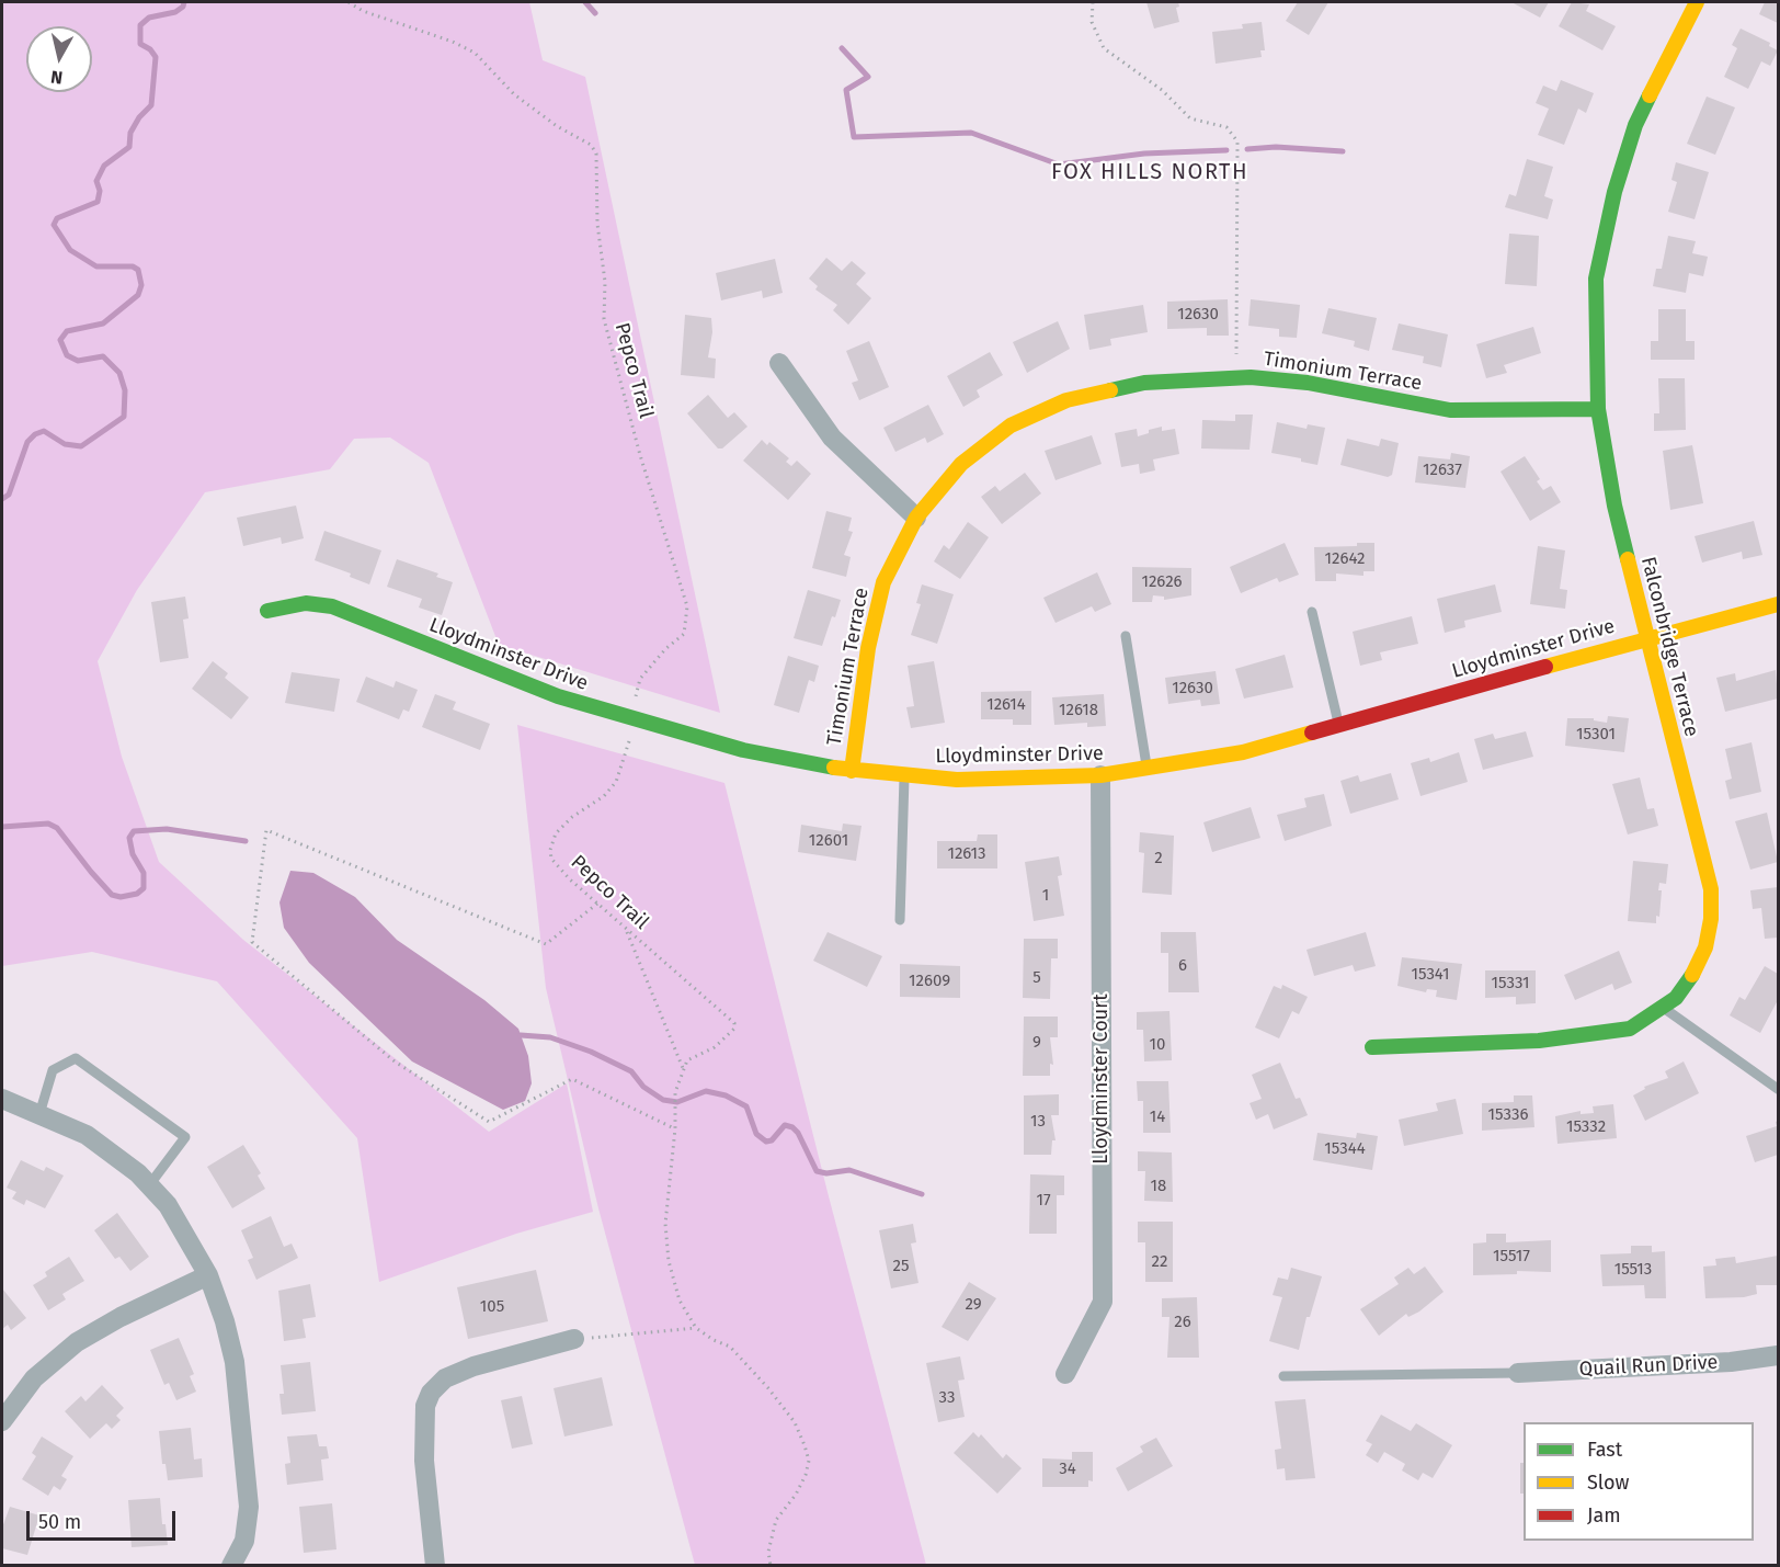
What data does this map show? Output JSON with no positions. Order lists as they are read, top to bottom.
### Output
{
  "streets": {
    "street": [
      "Timonium Terrace",
      "Falconbridge Terrace",
      "Lloydminster Drive",
      "Lloydminster Court",
      "Quail Run Drive"
    ],
    "path": ["Pepco Trail"]
  },
  "crossings": [
    ["Pepco Trail", "Lloydminster Drive"],
    ["Timonium Terrace", "Falconbridge Terrace"],
    ["Timonium Terrace", "Lloydminster Drive"],
    ["Falconbridge Terrace", "Lloydminster Drive"],
    ["Lloydminster Drive", "Lloydminster Court"]
  ],
  "districts": ["FOX HILLS NORTH"],
  "house_numbers": [
    "12630",
    "12637",
    "12642",
    "12626",
    "12630",
    "12614",
    "12618",
    "15301",
    "12601",
    "12613",
    "2",
    "1",
    "6",
    "15341",
    "5",
    "12609",
    "15331",
    "9",
    "10",
    "15336",
    "14",
    "13",
    "15332",
    "15344",
    "18",
    "17",
    "15517",
    "22",
    "25",
    "15513",
    "29",
    "105",
    "26",
    "33",
    "34"
  ],
  "legend": ["Fast", "Slow", "Jam"],
  "scale_bar": "50 m",
  "north": "bottom"
}
